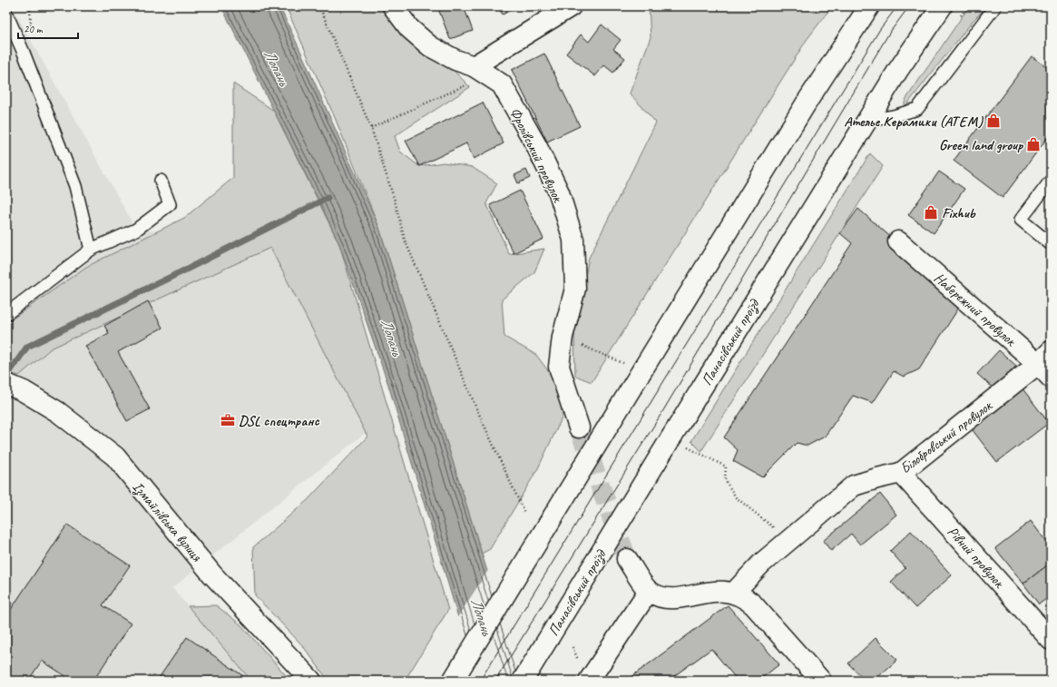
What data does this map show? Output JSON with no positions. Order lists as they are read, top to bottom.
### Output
{
  "streets": {
    "street": [
      "Фролівський провулок",
      "Набережний провулок",
      "Панасівський проїзд",
      "Білобровський провулок",
      "Ізмайлівська вулиця",
      "Рівний провулок"
    ]
  },
  "crossings": [
    ["Набережний провулок", "Білобровський провулок"],
    ["Білобровський провулок", "Рівний провулок"]
  ],
  "water": ["Лопань"],
  "places": {
    "shop": ["Ателье Керамики (АТЕМ)", "Green land group", "Fixhub"],
    "office": ["DSL спецтранс"]
  },
  "scale_bar": "20 m"
}
